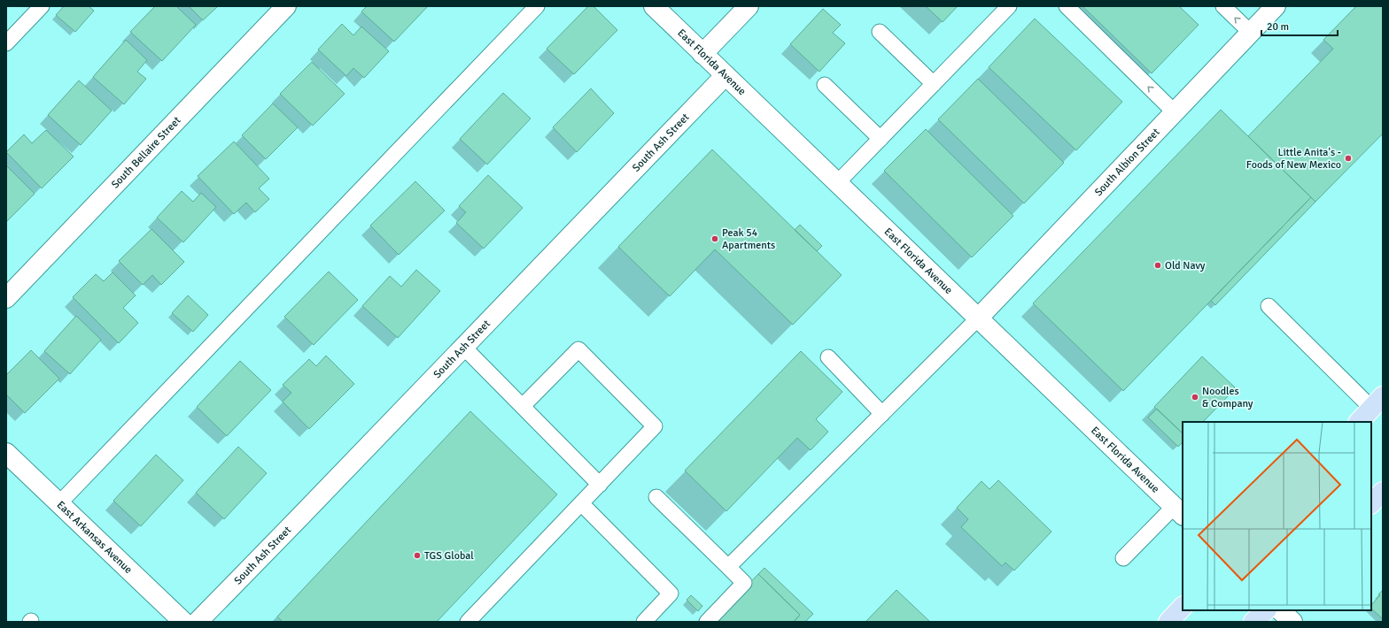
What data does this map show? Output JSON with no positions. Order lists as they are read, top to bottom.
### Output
{
  "streets": {
    "street": [
      "East Florida Avenue",
      "South Ash Street",
      "South Bellaire Street",
      "South Albion Street",
      "East Arkansas Avenue"
    ]
  },
  "crossings": [
    ["East Florida Avenue", "South Ash Street"],
    ["East Florida Avenue", "South Albion Street"]
  ],
  "places": [
    "Little Anita's - Foods of New Mexico",
    "Peak 54 Apartments",
    "Old Navy",
    "Noodles & Company",
    "TGS Global"
  ],
  "scale_bar": "20 m"
}
